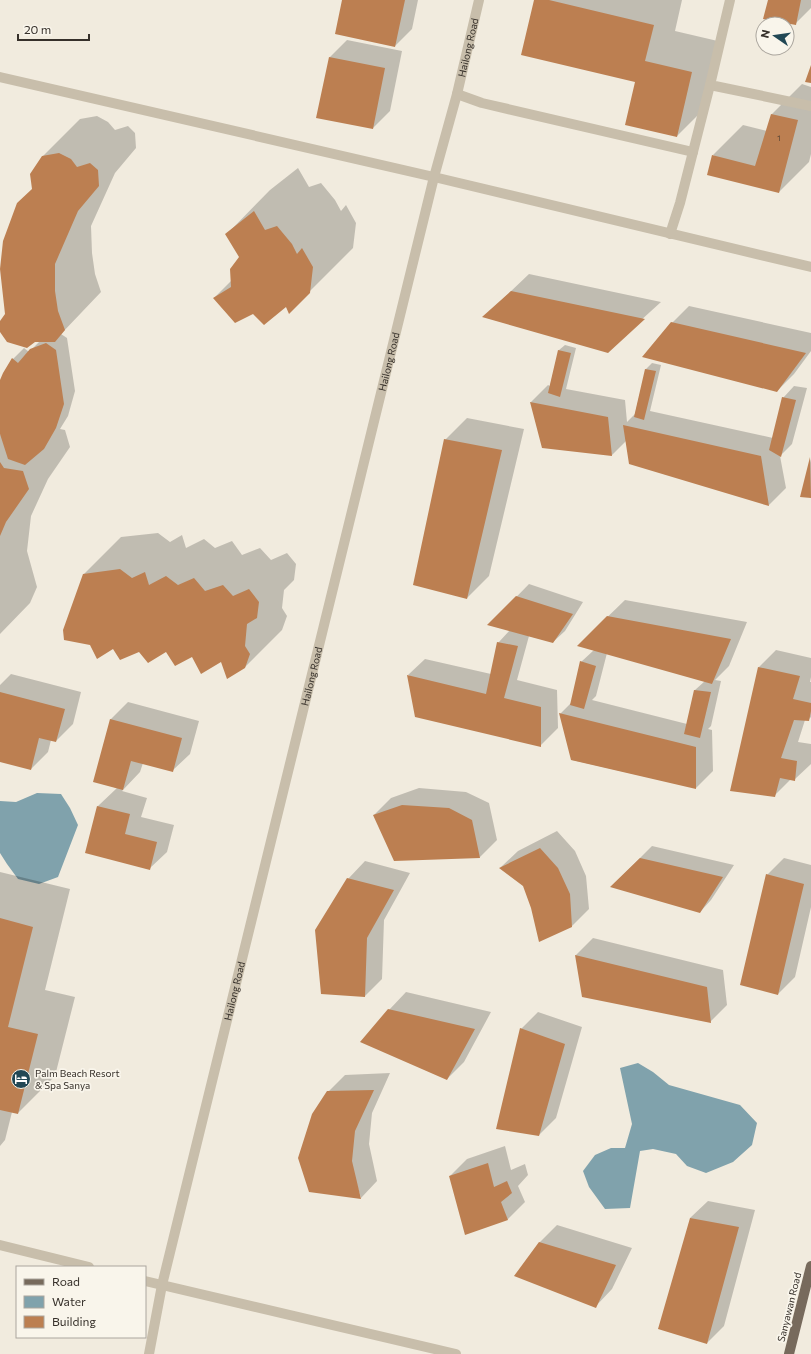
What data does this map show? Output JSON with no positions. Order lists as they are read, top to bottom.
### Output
{
  "streets": {
    "main road": ["Sanyawan Road"],
    "street": ["Hailong Road"]
  },
  "places": {
    "hotel": ["Palm Beach Resort & Spa Sanya"]
  },
  "house_numbers": ["1"],
  "legend": ["Road", "Water", "Building"],
  "scale_bar": "20 m",
  "north": "left"
}
